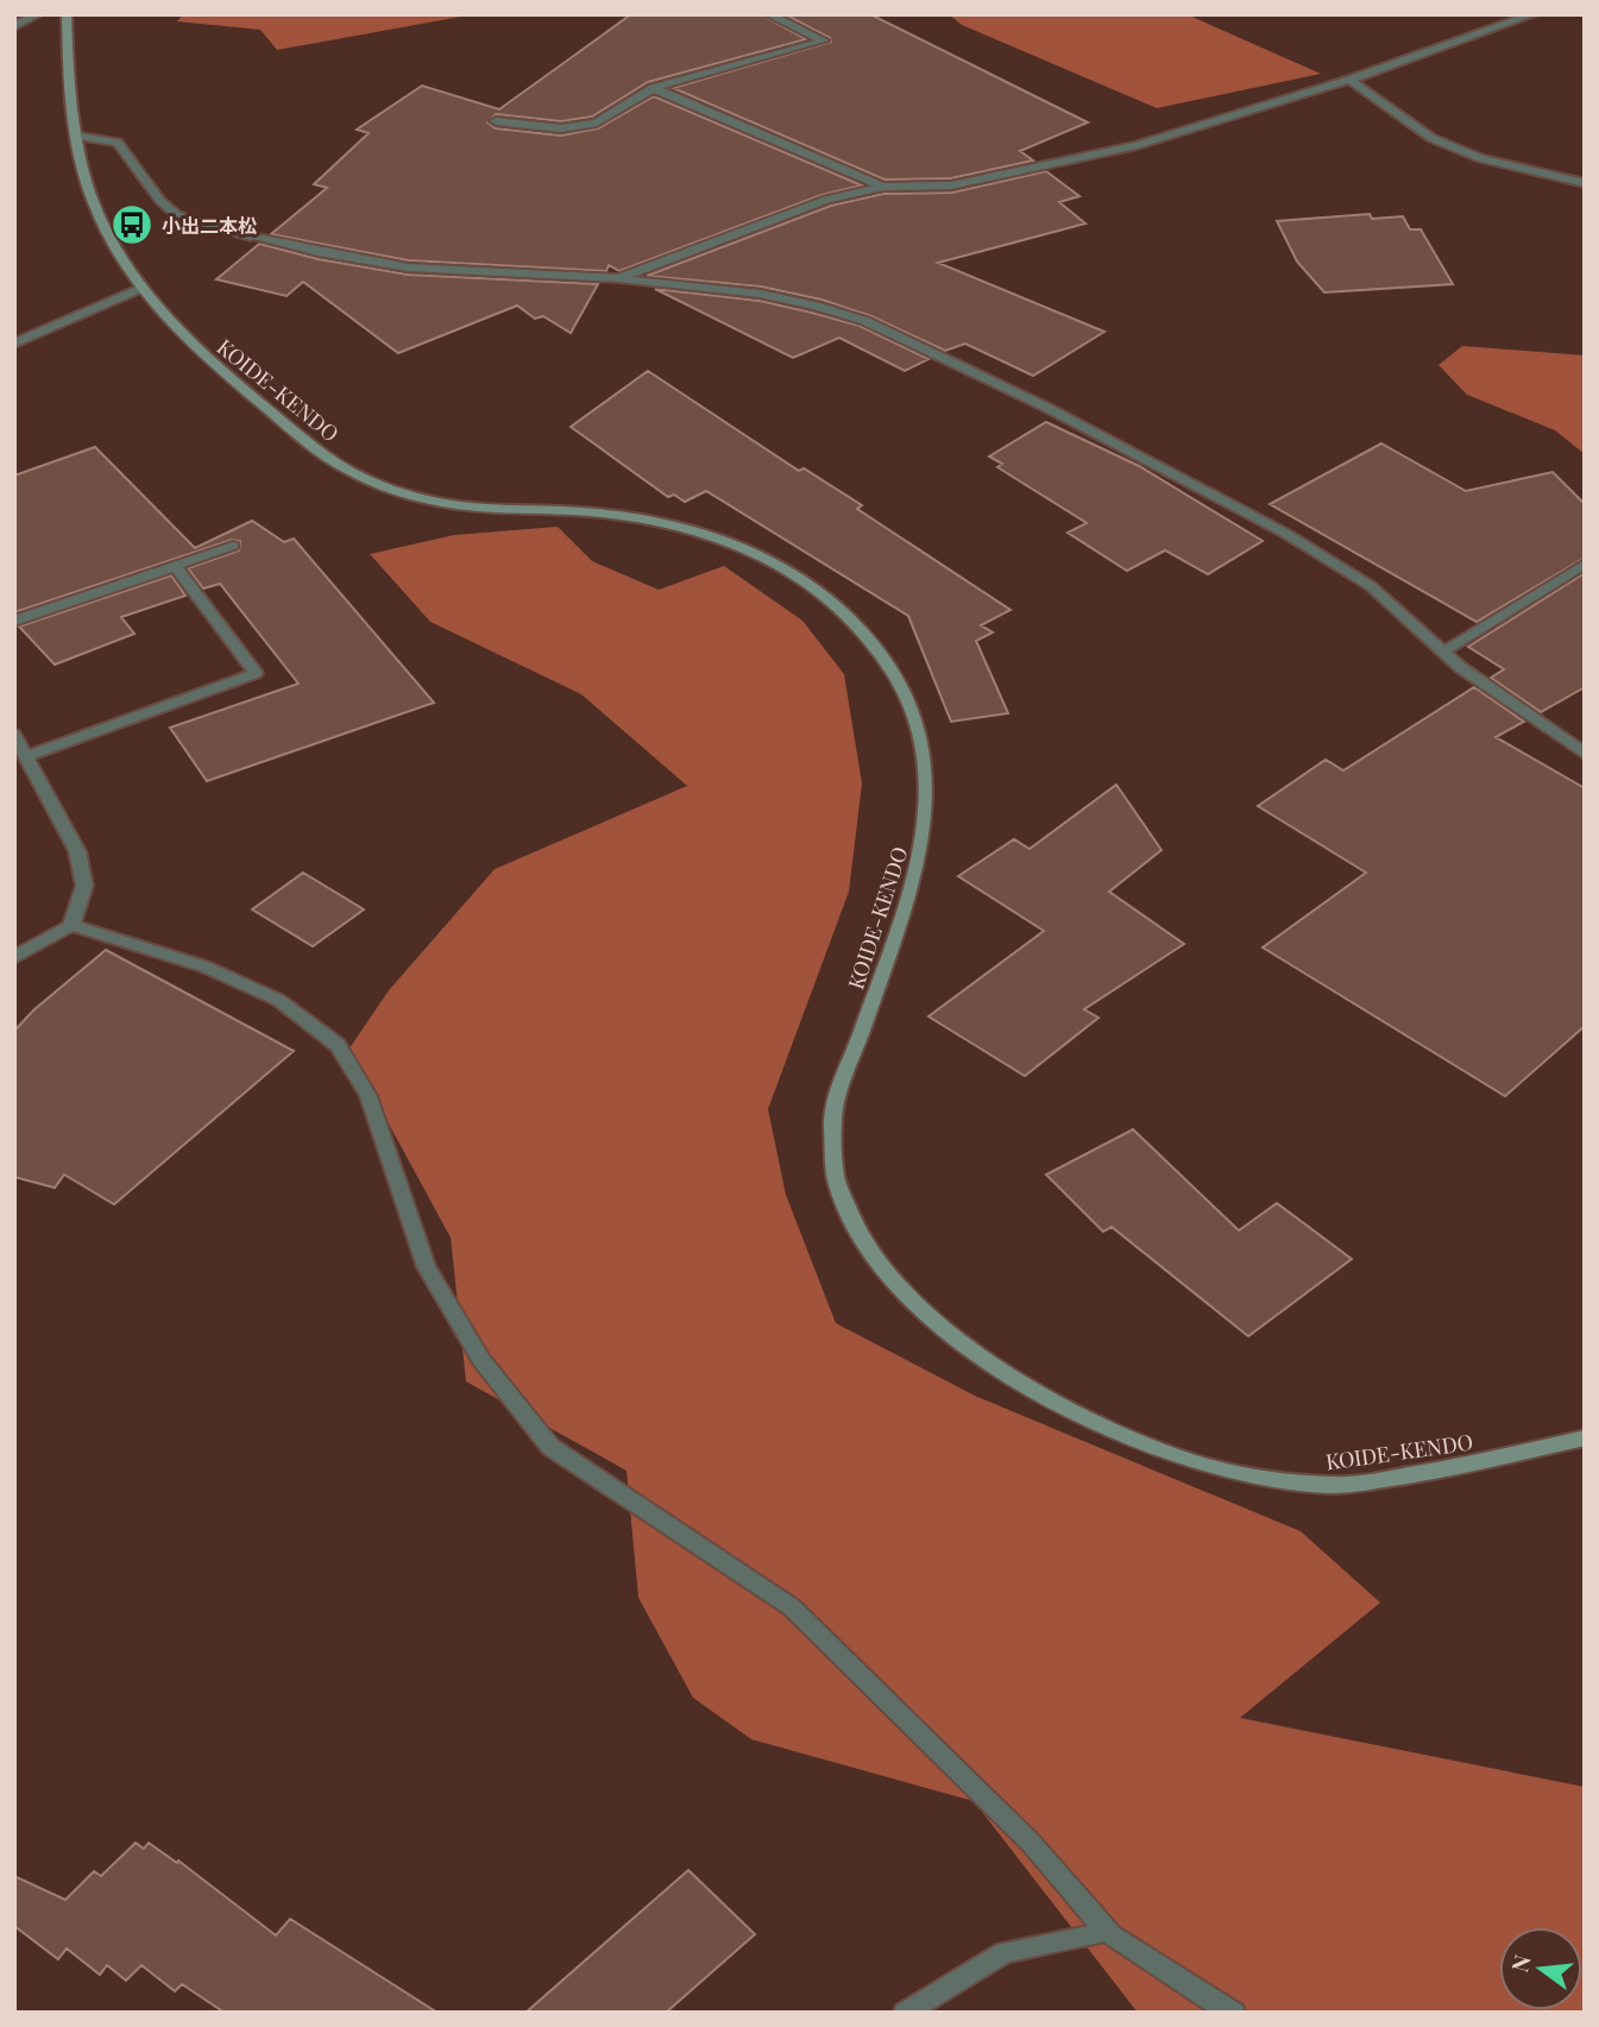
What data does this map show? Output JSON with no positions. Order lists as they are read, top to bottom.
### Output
{
  "streets": {
    "main road": ["KOIDE-KENDO"]
  },
  "places": {
    "bus stop": ["小出二本松"]
  },
  "north": "left"
}
